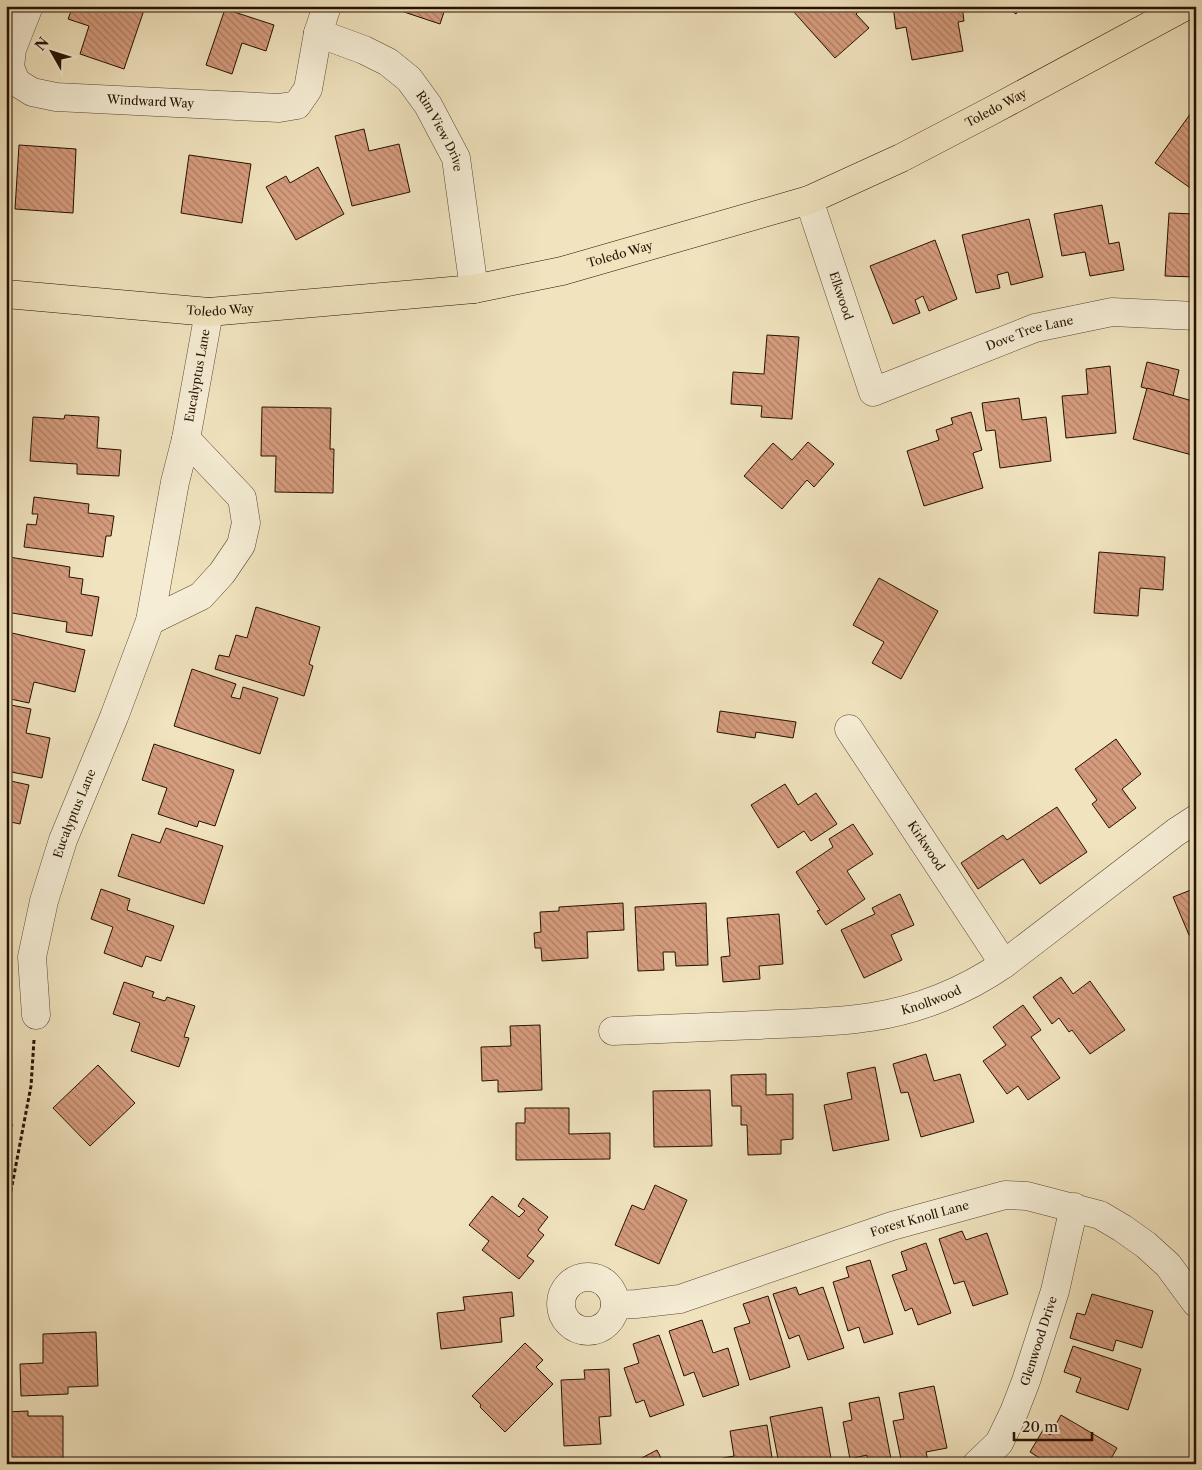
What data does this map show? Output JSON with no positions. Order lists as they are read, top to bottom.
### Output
{
  "streets": {
    "main road": ["Toledo Way"],
    "street": [
      "Windward Way",
      "Rim View Drive",
      "Elkwood",
      "Dove Tree Lane",
      "Eucalyptus Lane",
      "Kirkwood",
      "Knollwood",
      "Forest Knoll Lane",
      "Glenwood Drive"
    ]
  },
  "crossings": [
    ["Windward Way", "Rim View Drive"],
    ["Toledo Way", "Rim View Drive"],
    ["Toledo Way", "Elkwood"],
    ["Toledo Way", "Eucalyptus Lane"],
    ["Elkwood", "Dove Tree Lane"],
    ["Kirkwood", "Knollwood"],
    ["Forest Knoll Lane", "Glenwood Drive"]
  ],
  "scale_bar": "20 m",
  "north": "top left"
}
